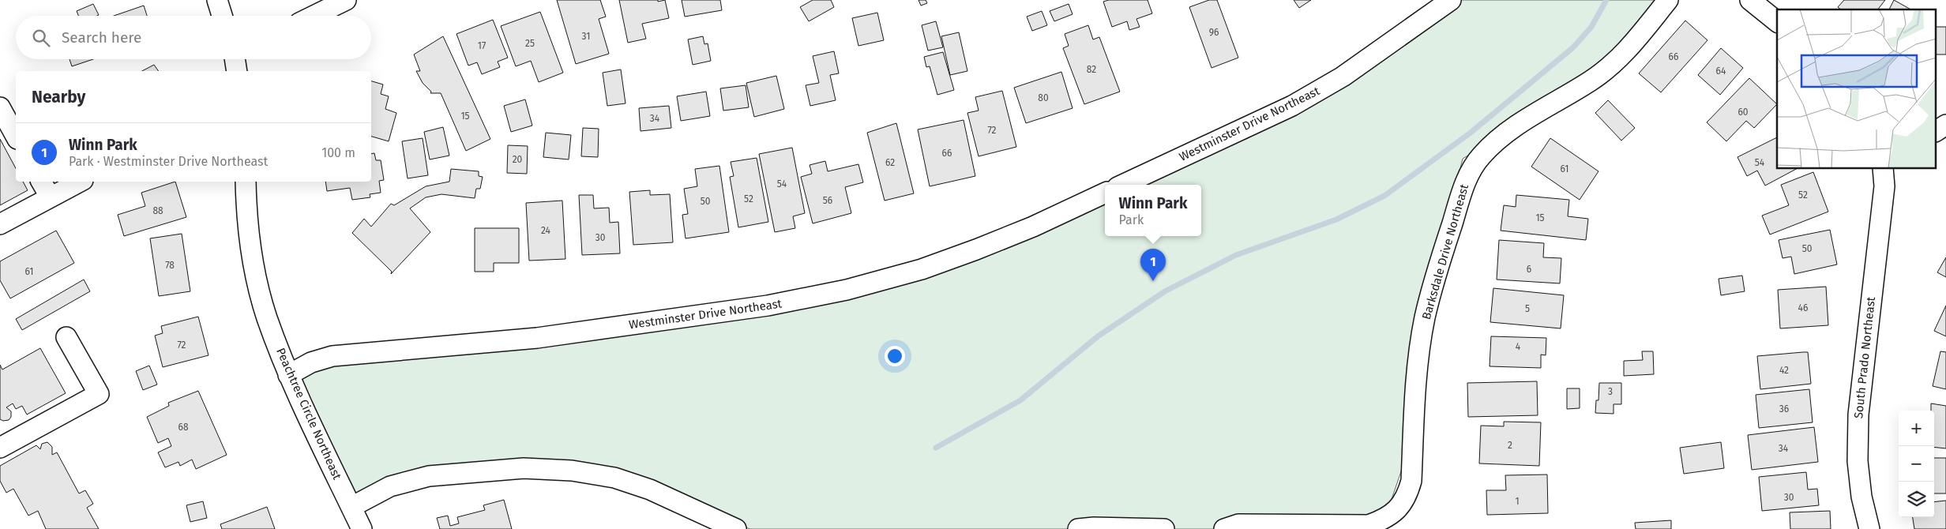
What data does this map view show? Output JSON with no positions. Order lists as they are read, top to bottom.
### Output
{
  "streets": {
    "street": [
      "Westminster Drive Northeast",
      "Barksdale Drive Northeast",
      "South Prado Northeast",
      "Peachtree Circle Northeast"
    ]
  },
  "crossings": [
    ["Westminster Drive Northeast", "Peachtree Circle Northeast"]
  ],
  "house_numbers": [
    "96",
    "31",
    "25",
    "17",
    "66",
    "82",
    "64",
    "80",
    "60",
    "15",
    "34",
    "72",
    "66",
    "20",
    "62",
    "54",
    "61",
    "54",
    "52",
    "52",
    "56",
    "50",
    "88",
    "15",
    "24",
    "30",
    "50",
    "78",
    "6",
    "61",
    "46",
    "5",
    "72",
    "4",
    "42",
    "3",
    "36",
    "68",
    "2",
    "34",
    "30",
    "1"
  ],
  "page": {
    "search": "Search here",
    "heading": "Nearby",
    "list": [
      {
        "mark": "1",
        "name": "Winn Park",
        "note": "Park · Westminster Drive Northeast",
        "value": "100 m"
      }
    ],
    "popup": ["Winn Park", "Park"],
    "pins": "1",
    "map_buttons": ["+", "−"]
  }
}
